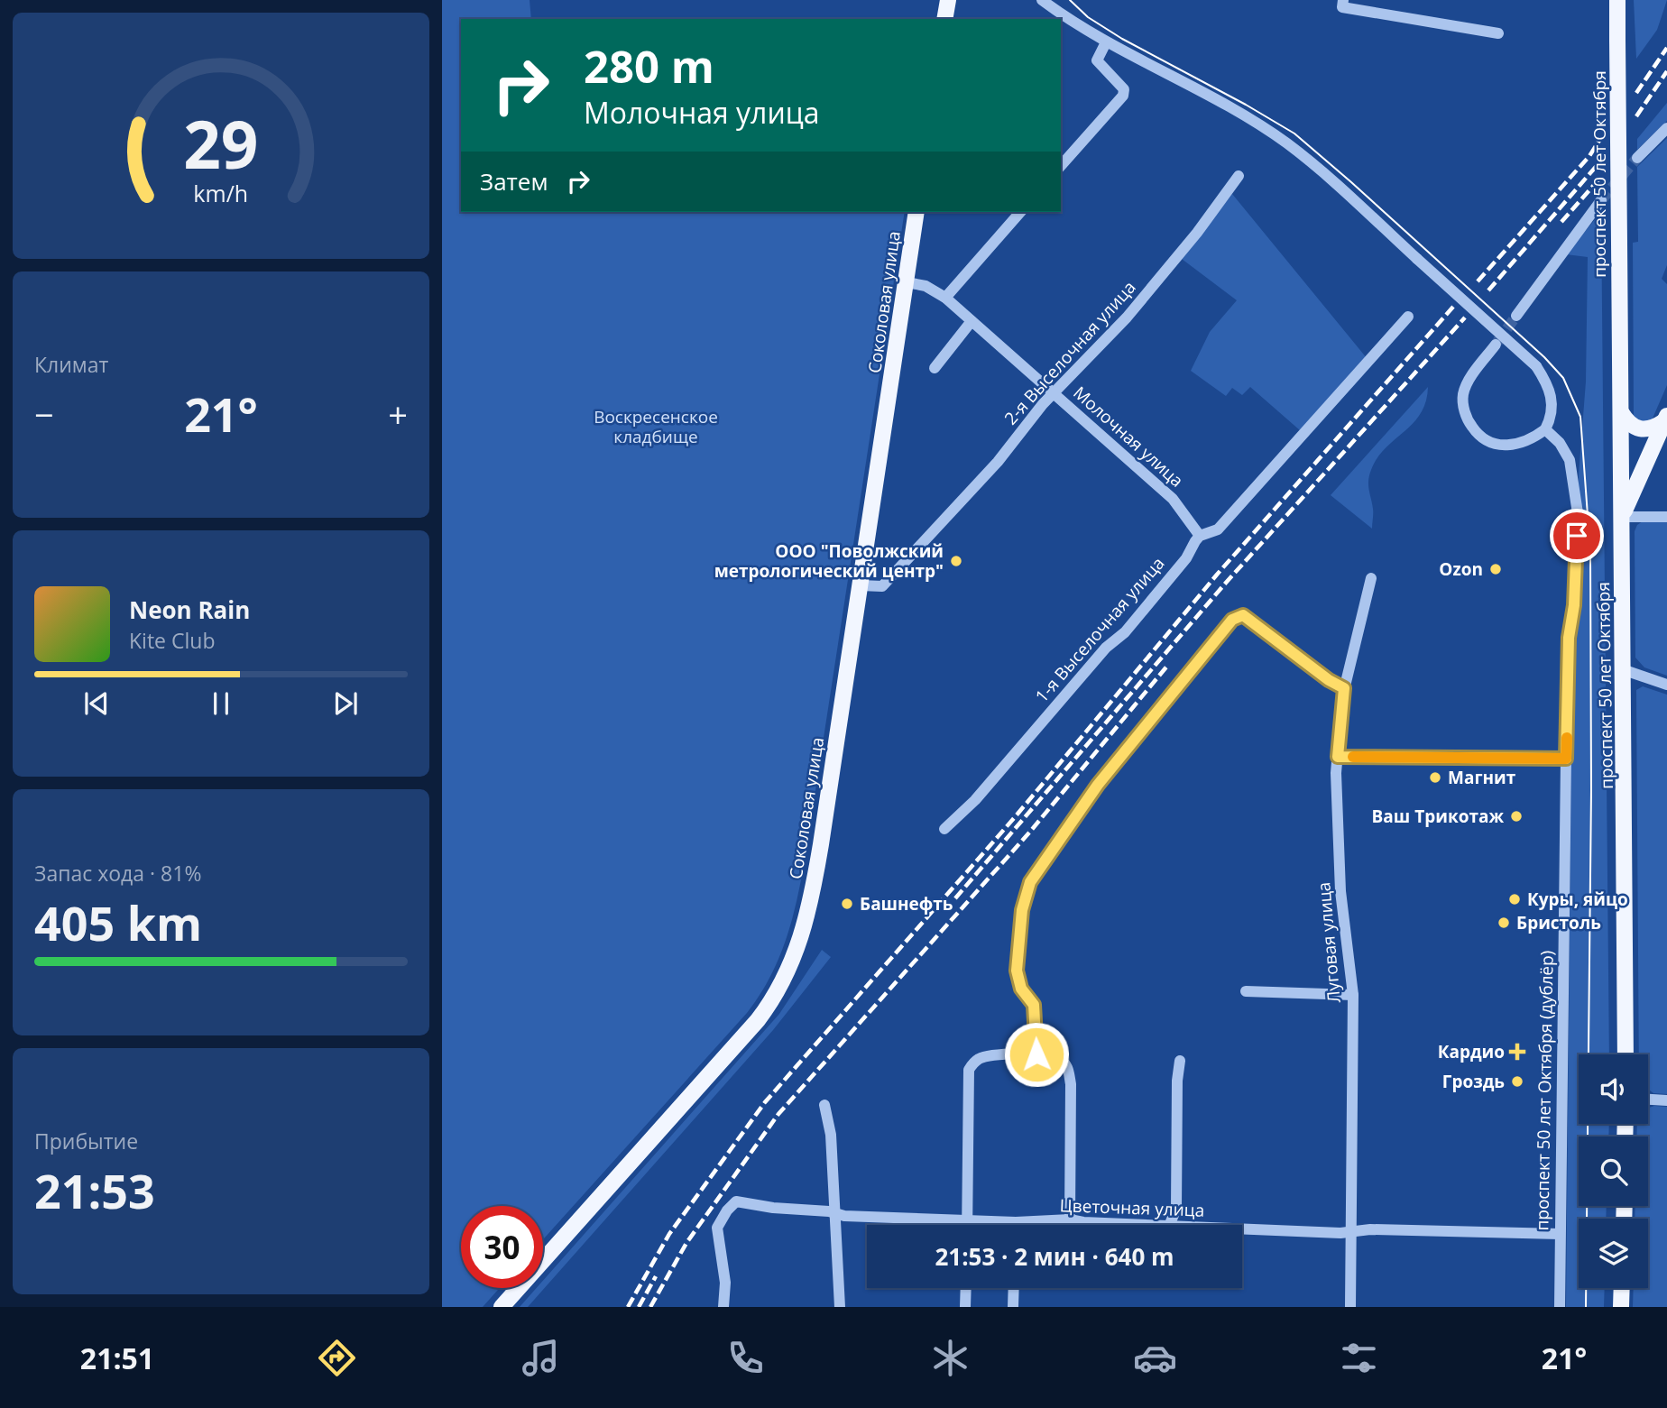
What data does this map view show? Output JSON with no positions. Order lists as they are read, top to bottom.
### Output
{
  "streets": {
    "main road": ["проспект 50 лет Октября", "Соколовая улица"],
    "street": [
      "2-я Выселочная улица",
      "Молочная улица",
      "1-я Выселочная улица",
      "Луговая улица",
      "проспект 50 лет Октября (дублёр)",
      "Цветочная улица"
    ]
  },
  "crossings": [
    ["Соколовая улица", "2-я Выселочная улица"],
    ["Соколовая улица", "Молочная улица"],
    ["2-я Выселочная улица", "Молочная улица"],
    ["Молочная улица", "1-я Выселочная улица"],
    ["Луговая улица", "Цветочная улица"],
    ["проспект 50 лет Октября (дублёр)", "Цветочная улица"]
  ],
  "parks": ["Воскресенское кладбище"],
  "places": {
    "other": [
      "ООО \"Поволжский метрологический центр\"",
      "Ozon",
      "Магнит",
      "Ваш Трикотаж",
      "Куры, яйцо",
      "Башнефть",
      "Бристоль",
      "Гроздь"
    ],
    "health": ["Кардио"]
  },
  "page": {
    "turn": ["280 m", "Молочная улица"],
    "then": "Затем",
    "tile": [
      "Климат",
      ["Запас хода · 81%", "405 km"],
      ["Прибытие", "21:53"]
    ],
    "heat": ["−", "21°", "+"],
    "song": ["Neon Rain", "Kite Club"],
    "limit": "30",
    "trip": "21:53 · 2 мин · 640 m",
    "tabs": ["21:51", "21°"],
    "gauge": ["29", "km/h"]
  }
}
